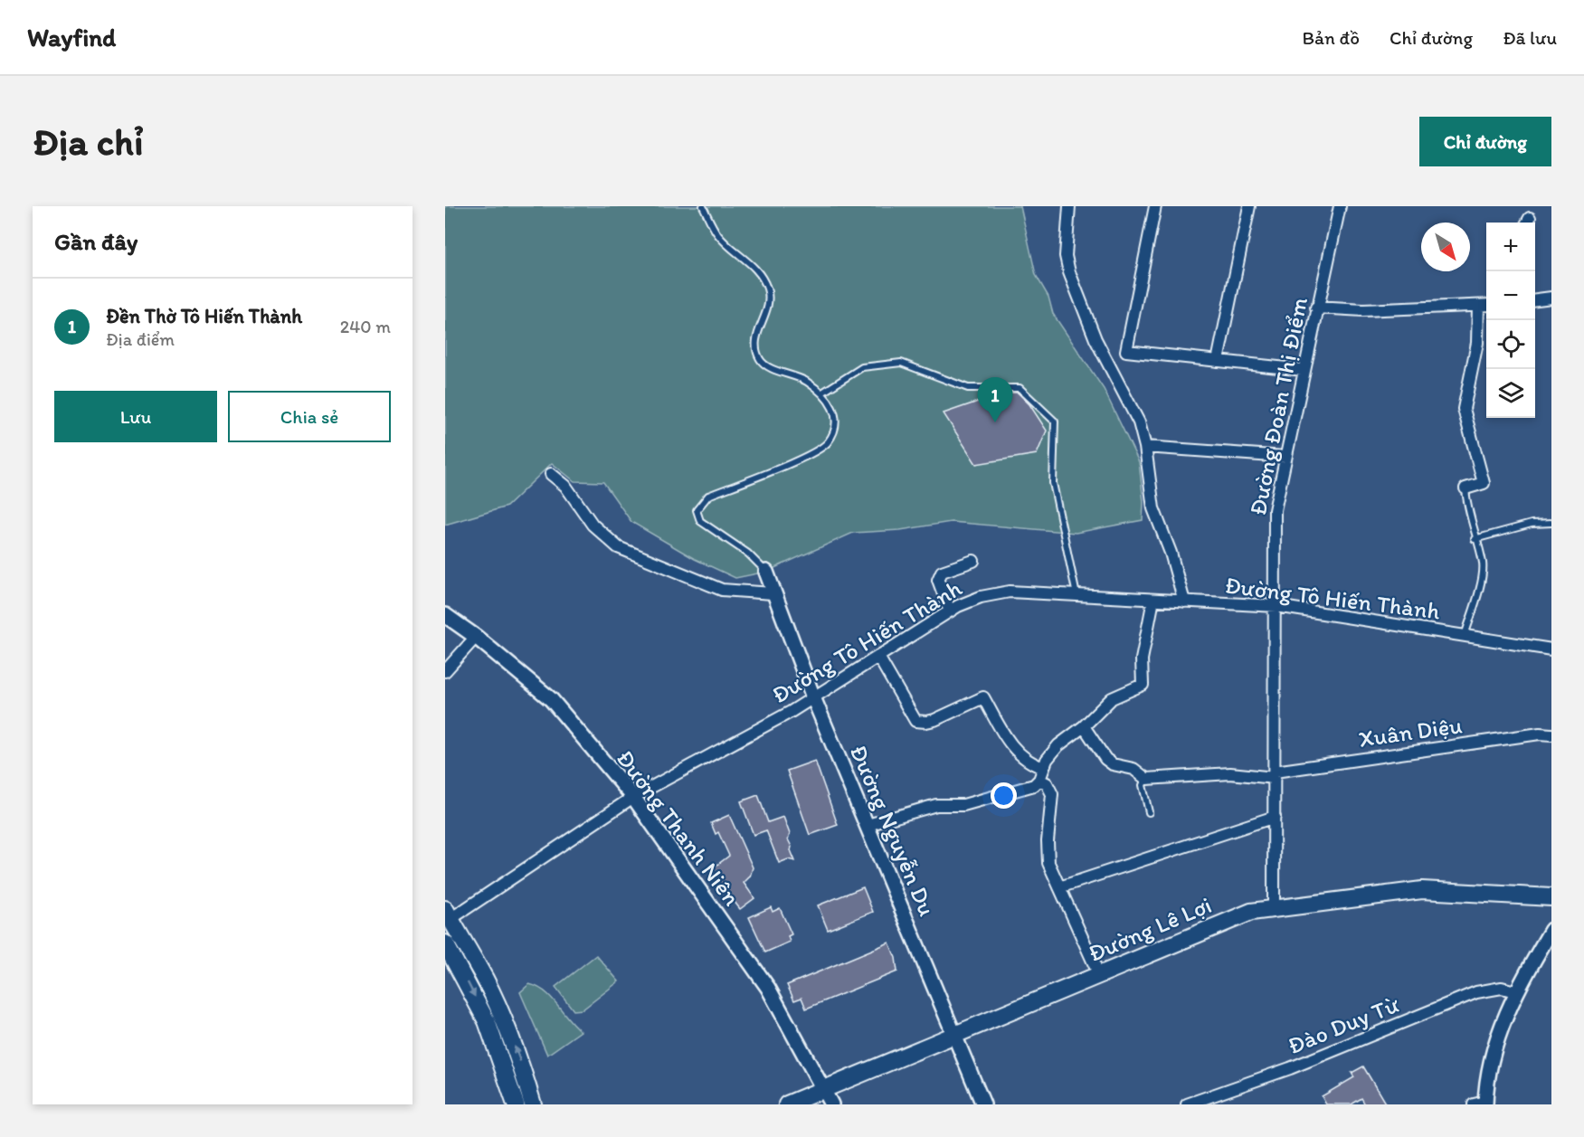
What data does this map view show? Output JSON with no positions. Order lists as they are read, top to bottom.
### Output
{
  "streets": {
    "main road": ["Đường Lê Lợi"],
    "street": [
      "Đường Đoàn Thị Điểm",
      "Đường Tô Hiến Thành",
      "Xuân Diệu",
      "Đường Thanh Niên",
      "Đường Nguyễn Du",
      "Đào Duy Từ"
    ]
  },
  "crossings": [
    ["Đường Đoàn Thị Điểm", "Đường Tô Hiến Thành"],
    ["Đường Đoàn Thị Điểm", "Xuân Diệu"],
    ["Đường Đoàn Thị Điểm", "Đường Lê Lợi"],
    ["Đường Tô Hiến Thành", "Đường Thanh Niên"],
    ["Đường Tô Hiến Thành", "Đường Nguyễn Du"],
    ["Đường Thanh Niên", "Đường Lê Lợi"],
    ["Đường Nguyễn Du", "Đường Lê Lợi"]
  ],
  "north": "bottom right",
  "page": {
    "header": "Wayfind",
    "nav": ["Bản đồ", "Chỉ đường", "Đã lưu"],
    "buttons": [
      "Chỉ đường",
      ["Lưu", "Chia sẻ"]
    ],
    "title": "Địa chỉ",
    "heading": "Gần đây",
    "map_buttons": ["+", "−"],
    "list": [
      {
        "mark": "1",
        "name": "Đền Thờ Tô Hiến Thành",
        "note": "Địa điểm",
        "value": "240 m"
      }
    ],
    "pins": "1"
  }
}
